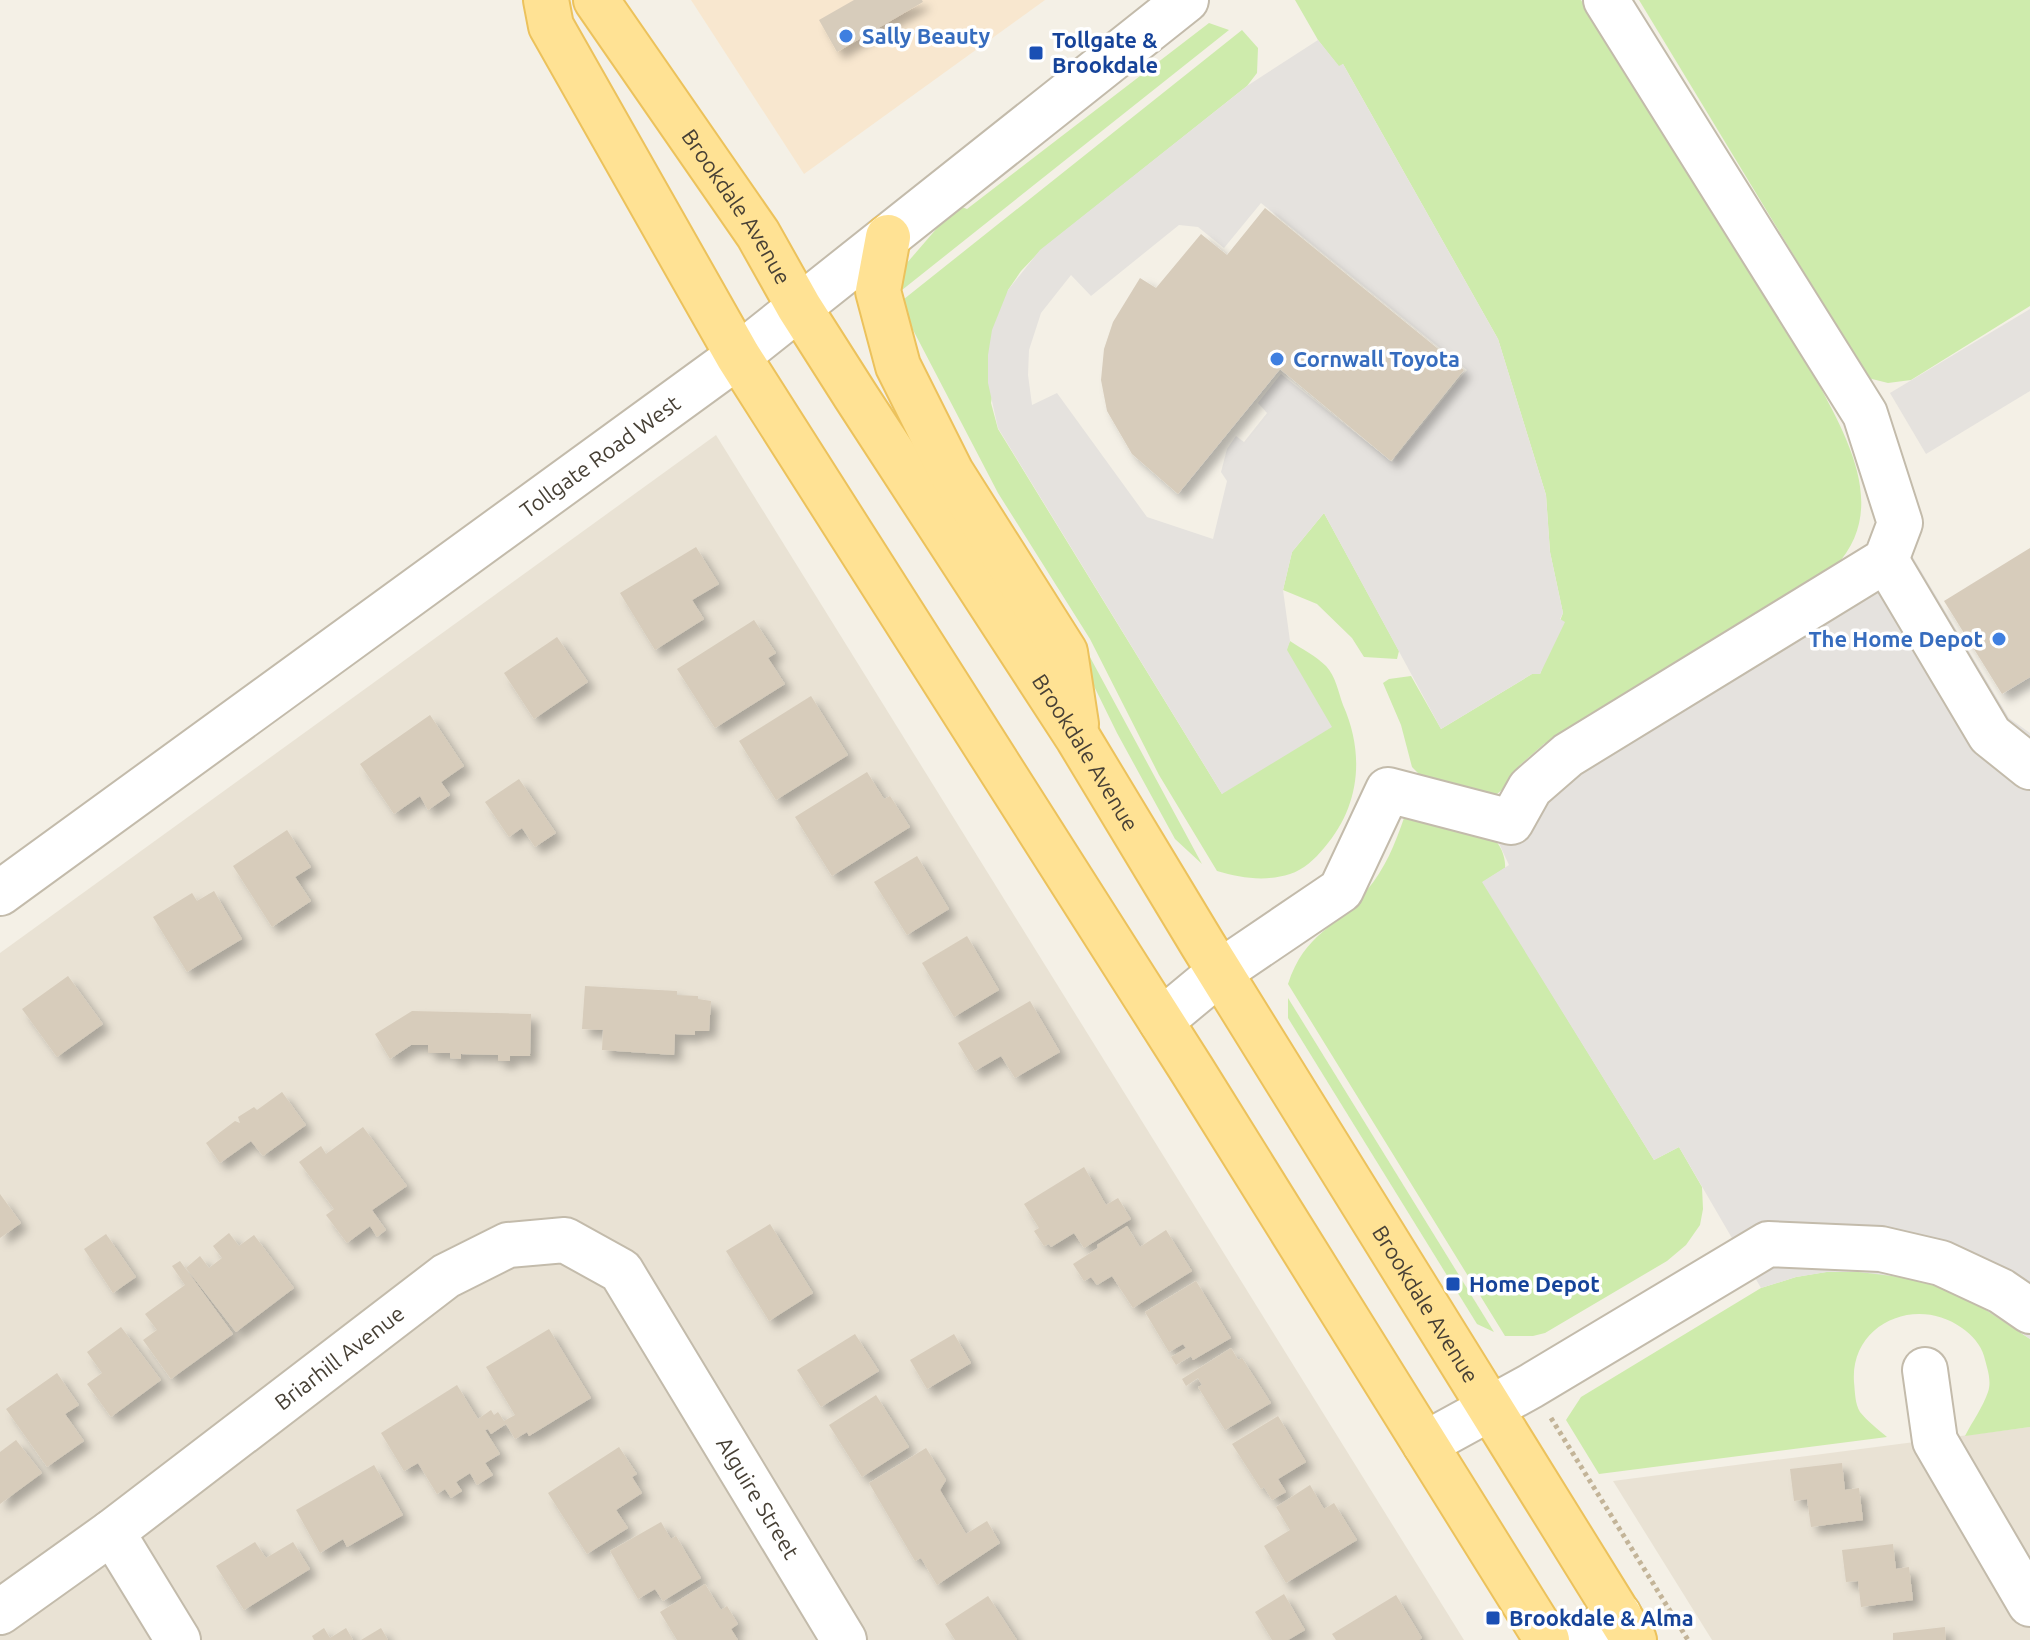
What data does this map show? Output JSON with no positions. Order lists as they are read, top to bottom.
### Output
{
  "streets": {
    "main road": ["Brookdale Avenue"],
    "street": ["Tollgate Road West", "Briarhill Avenue", "Alguire Street"]
  },
  "crossings": [
    ["Brookdale Avenue", "Tollgate Road West"],
    ["Briarhill Avenue", "Alguire Street"]
  ],
  "places": {
    "other": ["Sally Beauty", "Cornwall Toyota", "The Home Depot"],
    "transit": ["Tollgate & Brookdale", "Home Depot", "Brookdale & Alma"]
  }
}
